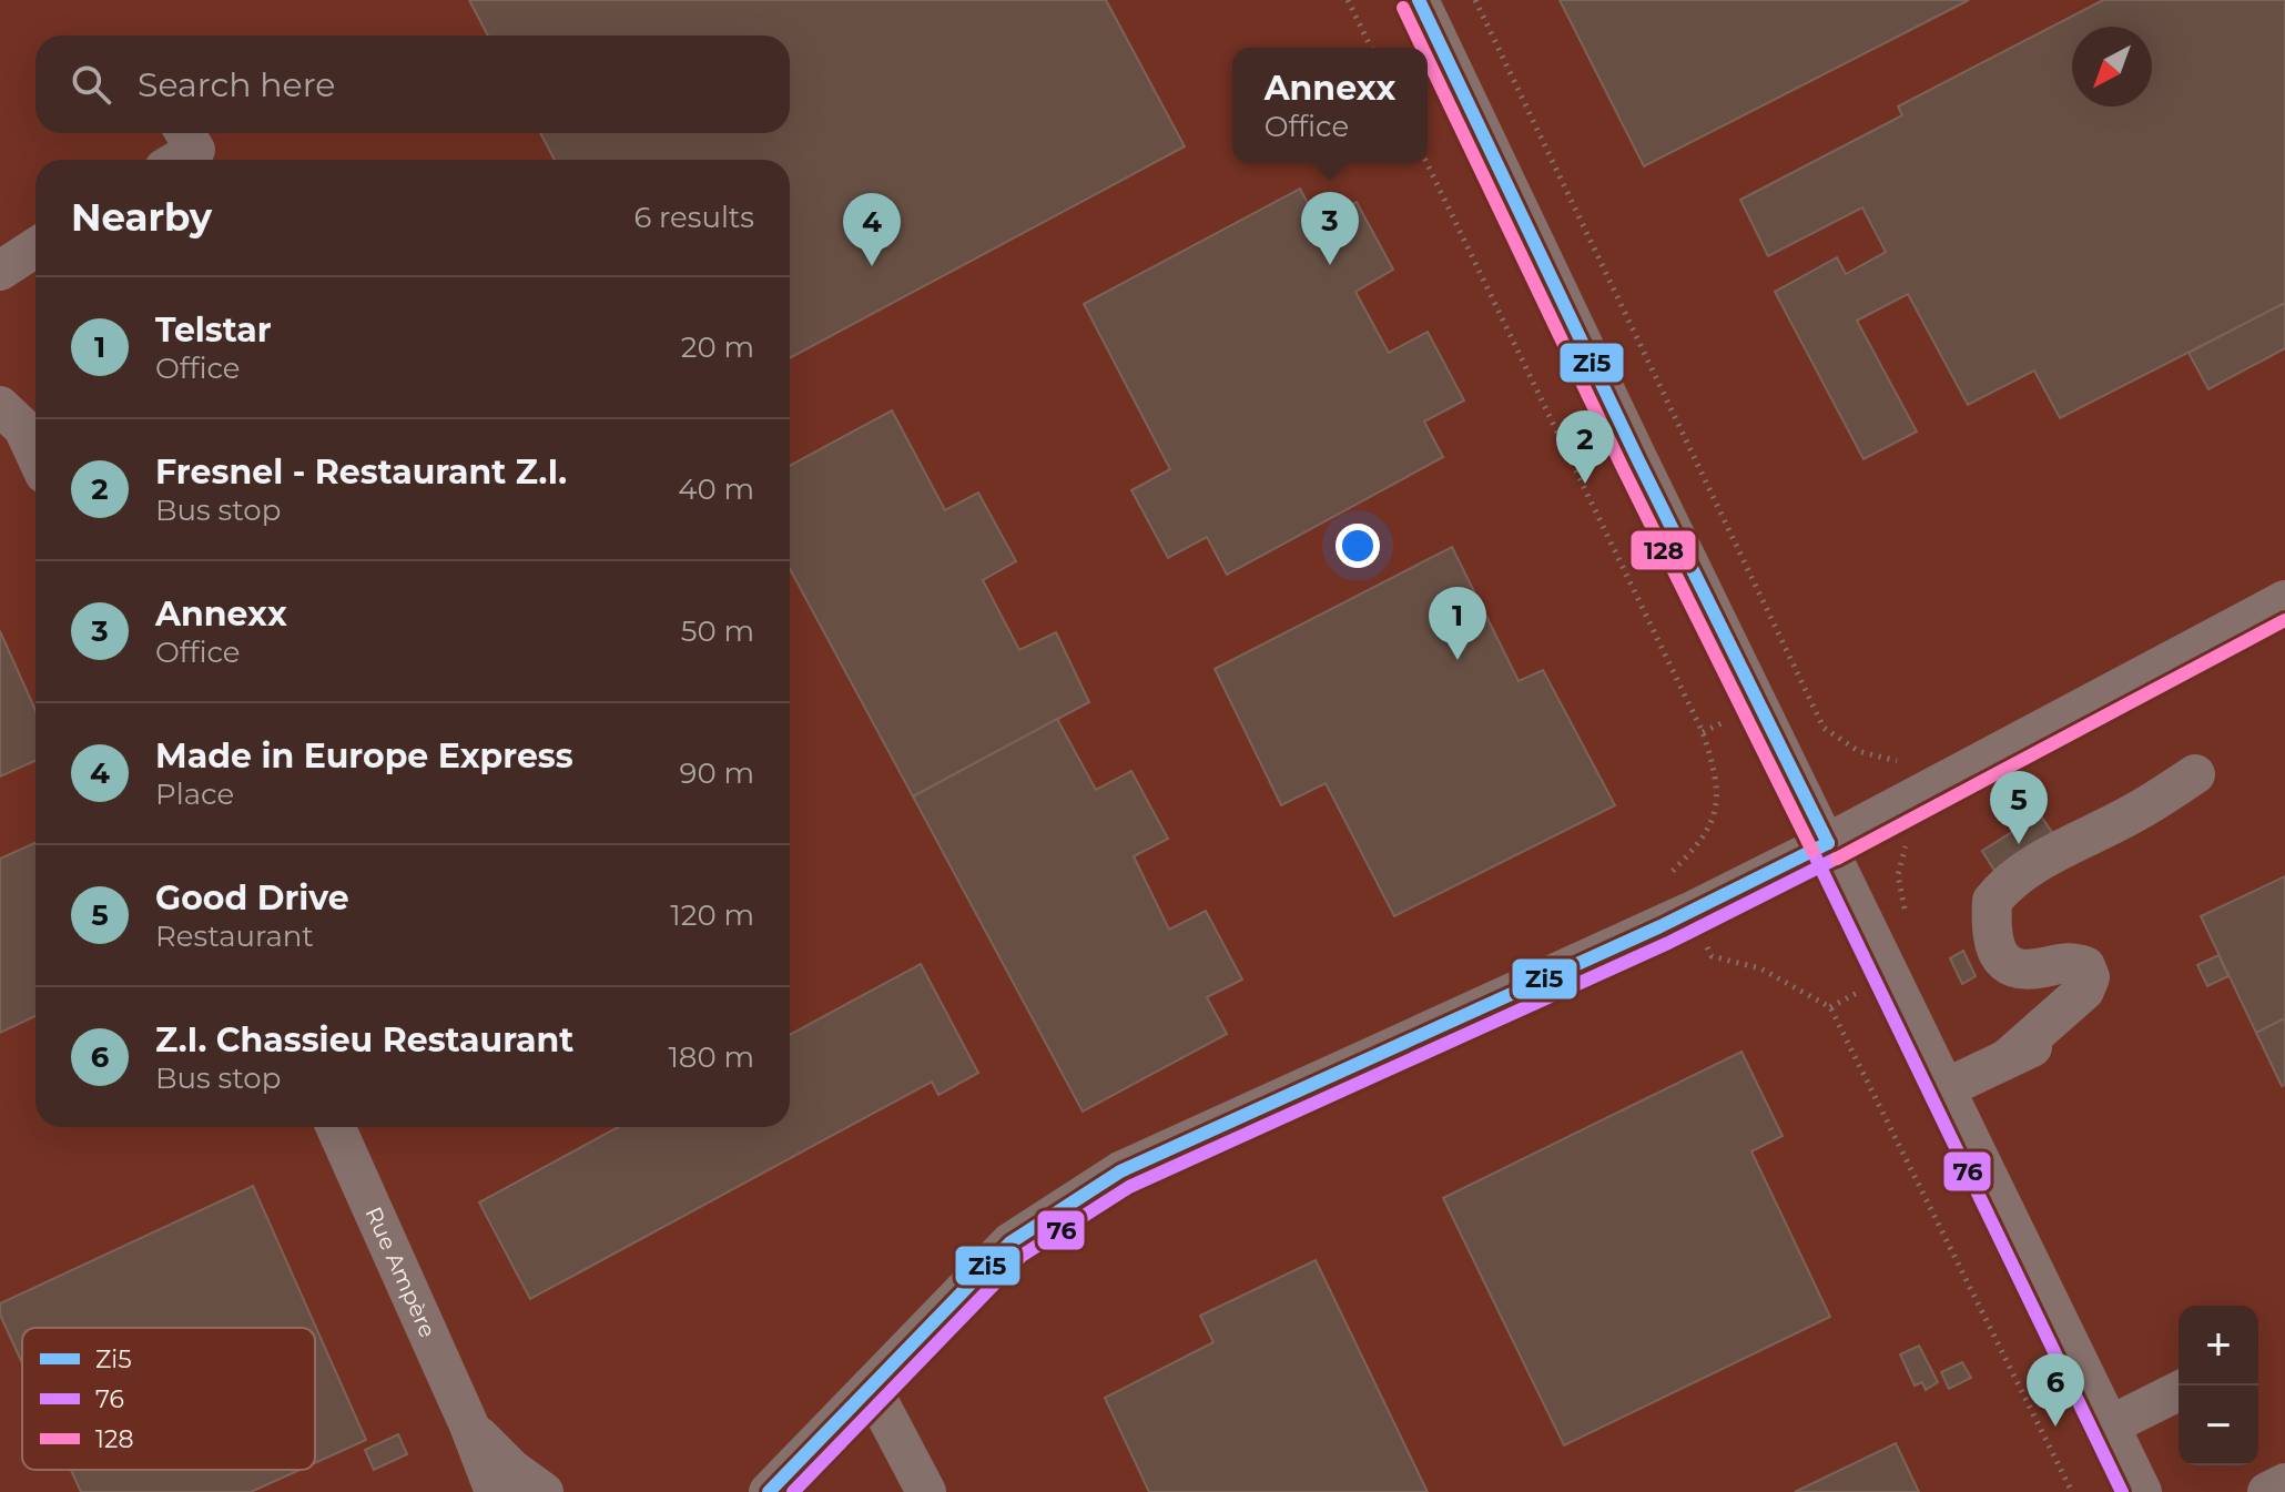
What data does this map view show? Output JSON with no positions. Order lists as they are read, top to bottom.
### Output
{
  "streets": {
    "street": ["Rue Ampère"]
  },
  "lines": ["transit line Zi5", "transit line 128", "transit line 76"],
  "legend": ["Zi5", "76", "128"],
  "north": "bottom left",
  "page": {
    "search": "Search here",
    "popup": ["Annexx", "Office"],
    "heading": ["Nearby", "6 results"],
    "pins": [
      "3",
      "4",
      "2",
      "1",
      "5",
      "6"
    ],
    "list": [
      {
        "mark": "1",
        "name": "Telstar",
        "note": "Office",
        "value": "20 m"
      },
      {
        "mark": "2",
        "name": "Fresnel - Restaurant Z.I.",
        "note": "Bus stop",
        "value": "40 m"
      },
      {
        "mark": "3",
        "name": "Annexx",
        "note": "Office",
        "value": "50 m"
      },
      {
        "mark": "4",
        "name": "Made in Europe Express",
        "note": "Place",
        "value": "90 m"
      },
      {
        "mark": "5",
        "name": "Good Drive",
        "note": "Restaurant",
        "value": "120 m"
      },
      {
        "mark": "6",
        "name": "Z.I. Chassieu Restaurant",
        "note": "Bus stop",
        "value": "180 m"
      }
    ],
    "map_buttons": ["+", "−"]
  }
}
